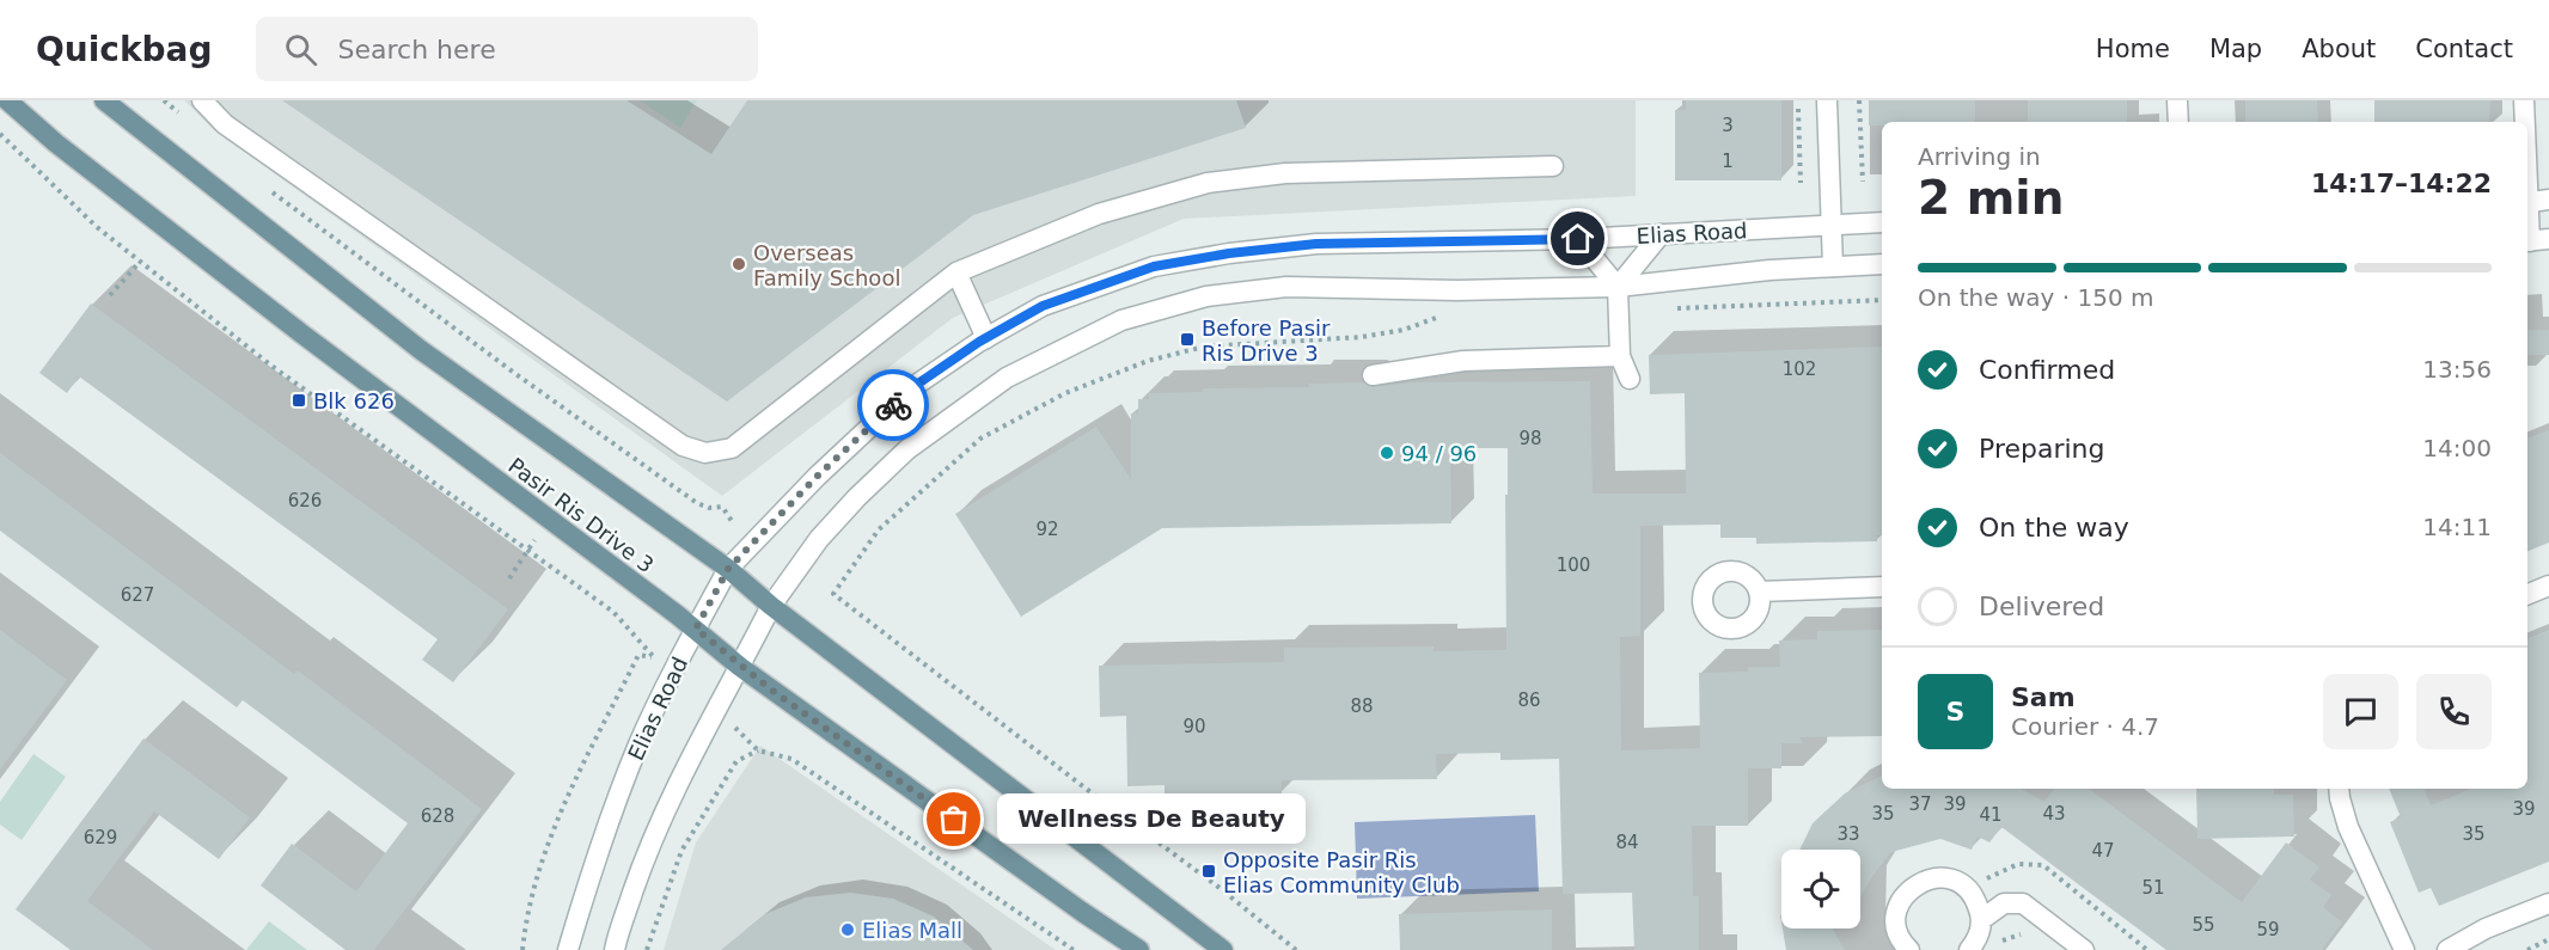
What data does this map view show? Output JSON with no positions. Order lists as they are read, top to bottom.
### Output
{
  "streets": {
    "main road": ["Pasir Ris Drive 3"],
    "street": ["Elias Road"]
  },
  "crossings": [
    ["Elias Road", "Pasir Ris Drive 3"]
  ],
  "places": {
    "other": [
      "Overseas Family School",
      "94 / 96",
      "Wellness De Beauty",
      "Elias Mall"
    ],
    "transit": ["Before Pasir Ris Drive 3", "Blk 626", "Opposite Pasir Ris Elias Community Club"]
  },
  "house_numbers": [
    "3",
    "1",
    "102",
    "98",
    "626",
    "92",
    "100",
    "627",
    "86",
    "88",
    "90",
    "37",
    "39",
    "39",
    "35",
    "43",
    "41",
    "628",
    "33",
    "35",
    "629",
    "84",
    "47",
    "51",
    "55",
    "59"
  ],
  "page": {
    "header": "Quickbag",
    "search": "Search here",
    "nav": [
      "Home",
      "Map",
      "About",
      "Contact"
    ],
    "heading": ["2 min", "Arriving in", "14:17–14:22"],
    "panel": ["Sam", "Courier · 4.7"],
    "bar": "On the way · 150 m",
    "list": [
      ["Confirmed", "13:56"],
      ["Preparing", "14:00"],
      ["On the way", "14:11"],
      "Delivered"
    ],
    "round": "S",
    "bubble": "Wellness De Beauty"
  }
}
